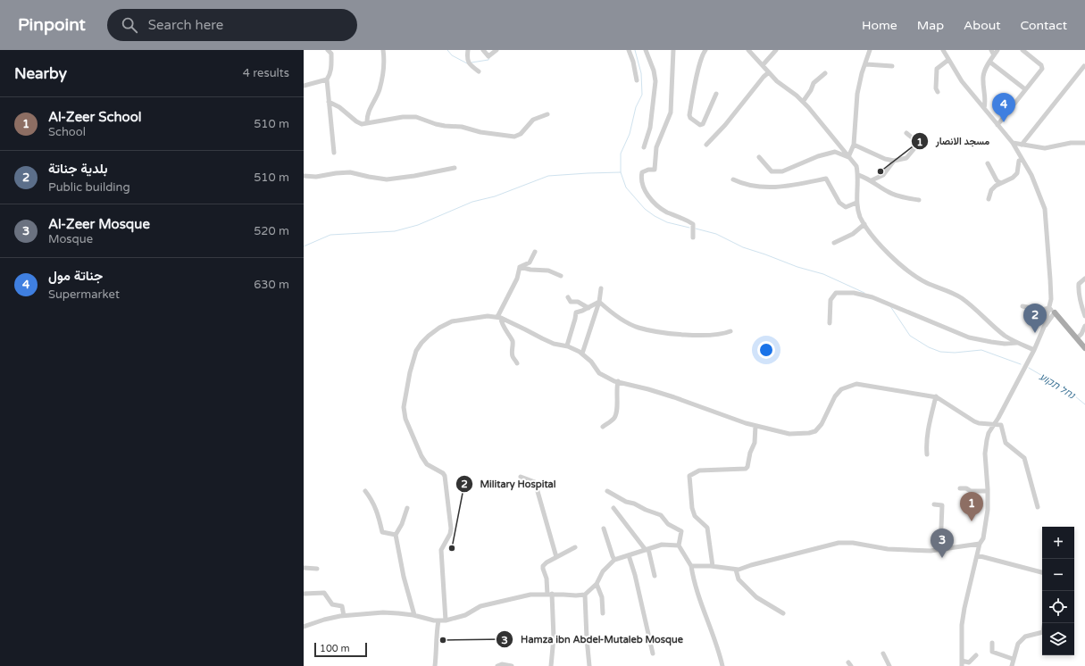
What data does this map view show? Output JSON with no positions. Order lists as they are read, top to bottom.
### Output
{
  "water": ["נחל תקוע"],
  "places": ["مسجد الانصار", "Military Hospital", "Hamza ibn Abdel-Mutaleb Mosque"],
  "scale_bar": "100 m",
  "page": {
    "header": "Pinpoint",
    "search": "Search here",
    "nav": [
      "Home",
      "Map",
      "About",
      "Contact"
    ],
    "heading": ["Nearby", "4 results"],
    "pins": [
      "4",
      "2",
      "1",
      "3"
    ],
    "list": [
      {
        "mark": "1",
        "name": "Al-Zeer School",
        "note": "School",
        "value": "510 m"
      },
      {
        "mark": "2",
        "name": "بلدية جناتة",
        "note": "Public building",
        "value": "510 m"
      },
      {
        "mark": "3",
        "name": "Al-Zeer Mosque",
        "note": "Mosque",
        "value": "520 m"
      },
      {
        "mark": "4",
        "name": "جناتة مول",
        "note": "Supermarket",
        "value": "630 m"
      }
    ],
    "map_buttons": ["+", "−"],
    "scale": "100 m"
  }
}
